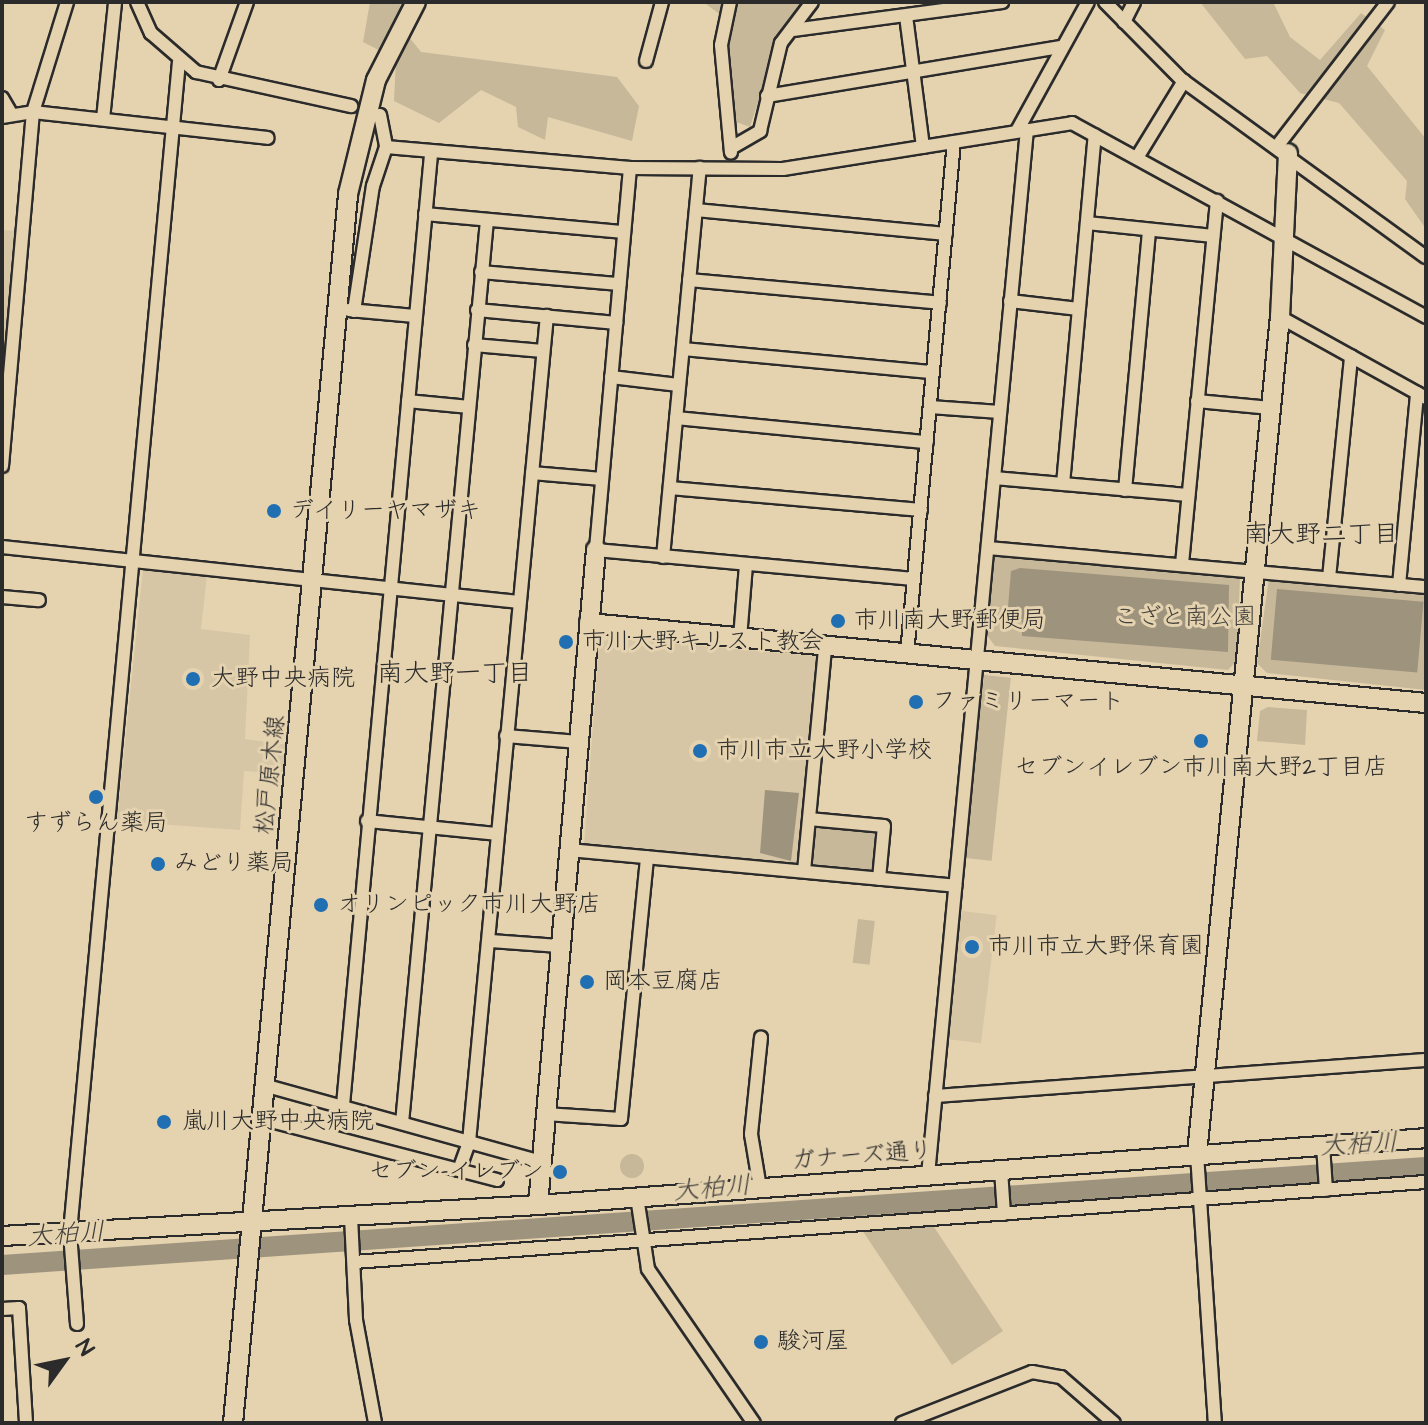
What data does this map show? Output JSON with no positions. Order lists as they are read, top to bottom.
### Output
{
  "streets": {
    "street": ["松戸原木線", "ガナーズ通り"]
  },
  "crossings": [
    ["松戸原木線", "ガナーズ通り"]
  ],
  "districts": ["南大野二丁目", "南大野一丁目"],
  "water": ["大柏川"],
  "parks": ["こざと南公園"],
  "places": [
    "デイリーヤマザキ",
    "市川南大野郵便局",
    "市川大野キリスト教会",
    "大野中央病院",
    "ファミリーマート",
    "セブンイレブン市川南大野2丁目店",
    "市川市立大野小学校",
    "すずらん薬局",
    "みどり薬局",
    "オリンピック市川大野店",
    "市川市立大野保育園",
    "岡本豆腐店",
    "嵐川大野中央病院",
    "セブン-イレブン",
    "駿河屋"
  ],
  "north": "top right"
}
